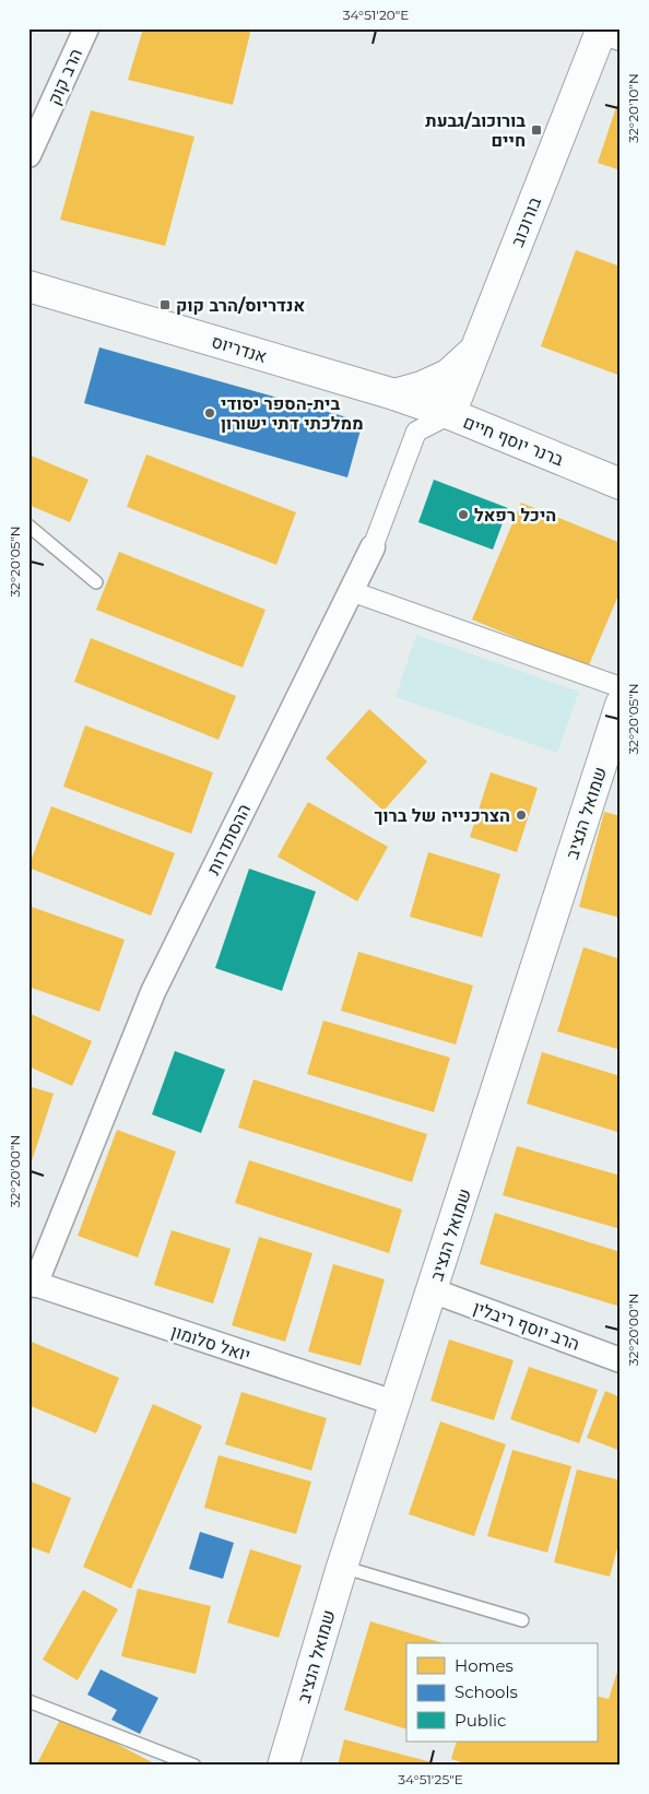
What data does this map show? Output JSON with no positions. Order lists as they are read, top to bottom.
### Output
{
  "streets": {
    "street": [
      "הרב קוק",
      "בורוכוב",
      "אנדריוס",
      "ברנר יוסף חיים",
      "שמואל הנציב",
      "ההסתדרות",
      "הרב יוסף ריבלין",
      "יואל סלומון"
    ]
  },
  "crossings": [
    ["בורוכוב", "אנדריוס"],
    ["בורוכוב", "ברנר יוסף חיים"],
    ["בורוכוב", "ההסתדרות"],
    ["אנדריוס", "ברנר יוסף חיים"],
    ["אנדריוס", "ההסתדרות"],
    ["ברנר יוסף חיים", "ההסתדרות"],
    ["שמואל הנציב", "הרב יוסף ריבלין"],
    ["שמואל הנציב", "יואל סלומון"],
    ["ההסתדרות", "יואל סלומון"]
  ],
  "places": {
    "transit": ["בורוכוב/גבעת חיים", "אנדריוס/הרב קוק"],
    "other": ["בית-הספר יסודי ממלכתי דתי ישורון", "היכל רפאל", "הצרכנייה של ברוך"]
  },
  "legend": ["Homes", "Schools", "Public"],
  "coordinates": [
    "34°51'20\"E",
    "32°20'10\"N",
    "32°20'05\"N",
    "32°20'00\"N",
    "34°51'25\"E"
  ]
}
